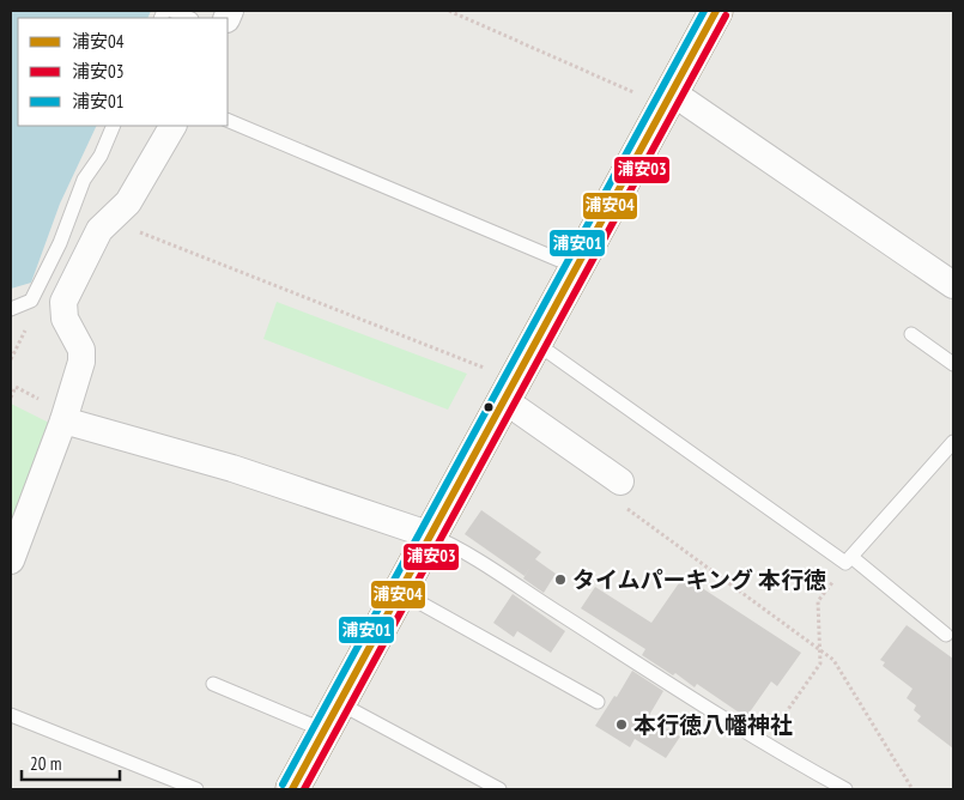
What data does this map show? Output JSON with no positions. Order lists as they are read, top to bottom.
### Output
{
  "places": ["タイムパーキング 本行徳", "本行徳八幡神社"],
  "lines": ["transit line 浦安04", "transit line 浦安01", "transit line 浦安03"],
  "legend": ["浦安04", "浦安03", "浦安01"],
  "scale_bar": "20 m"
}
